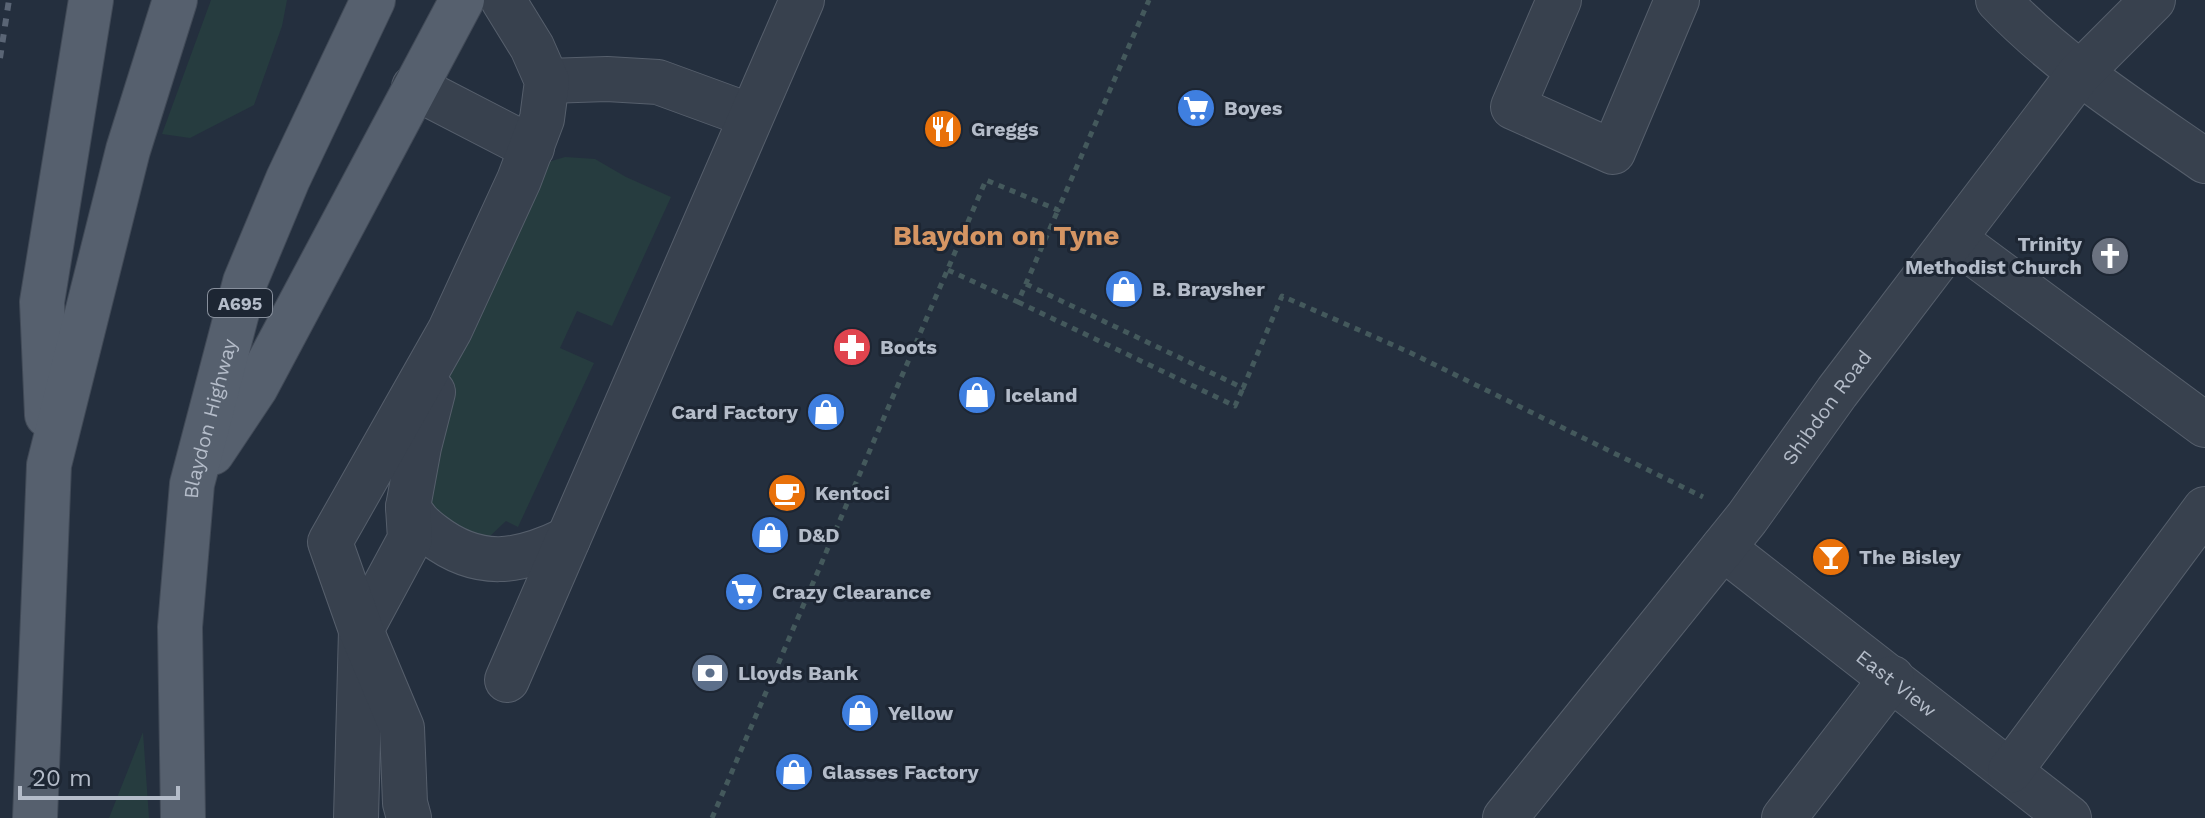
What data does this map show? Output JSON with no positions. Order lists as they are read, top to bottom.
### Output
{
  "streets": {
    "main road": ["A695", "Blaydon Highway"],
    "street": ["Shibdon Road", "East View"]
  },
  "crossings": [
    ["Shibdon Road", "East View"]
  ],
  "districts": ["Blaydon on Tyne"],
  "places": {
    "supermarket": ["Boyes", "Crazy Clearance"],
    "restaurant": ["Greggs"],
    "church": ["Trinity Methodist Church"],
    "shop": [
      "B. Braysher",
      "Iceland",
      "Card Factory",
      "D&D",
      "Yellow",
      "Glasses Factory"
    ],
    "pharmacy": ["Boots"],
    "cafe": ["Kentoci"],
    "bar": ["The Bisley"],
    "bank": ["Lloyds Bank"]
  },
  "scale_bar": "20 m"
}
